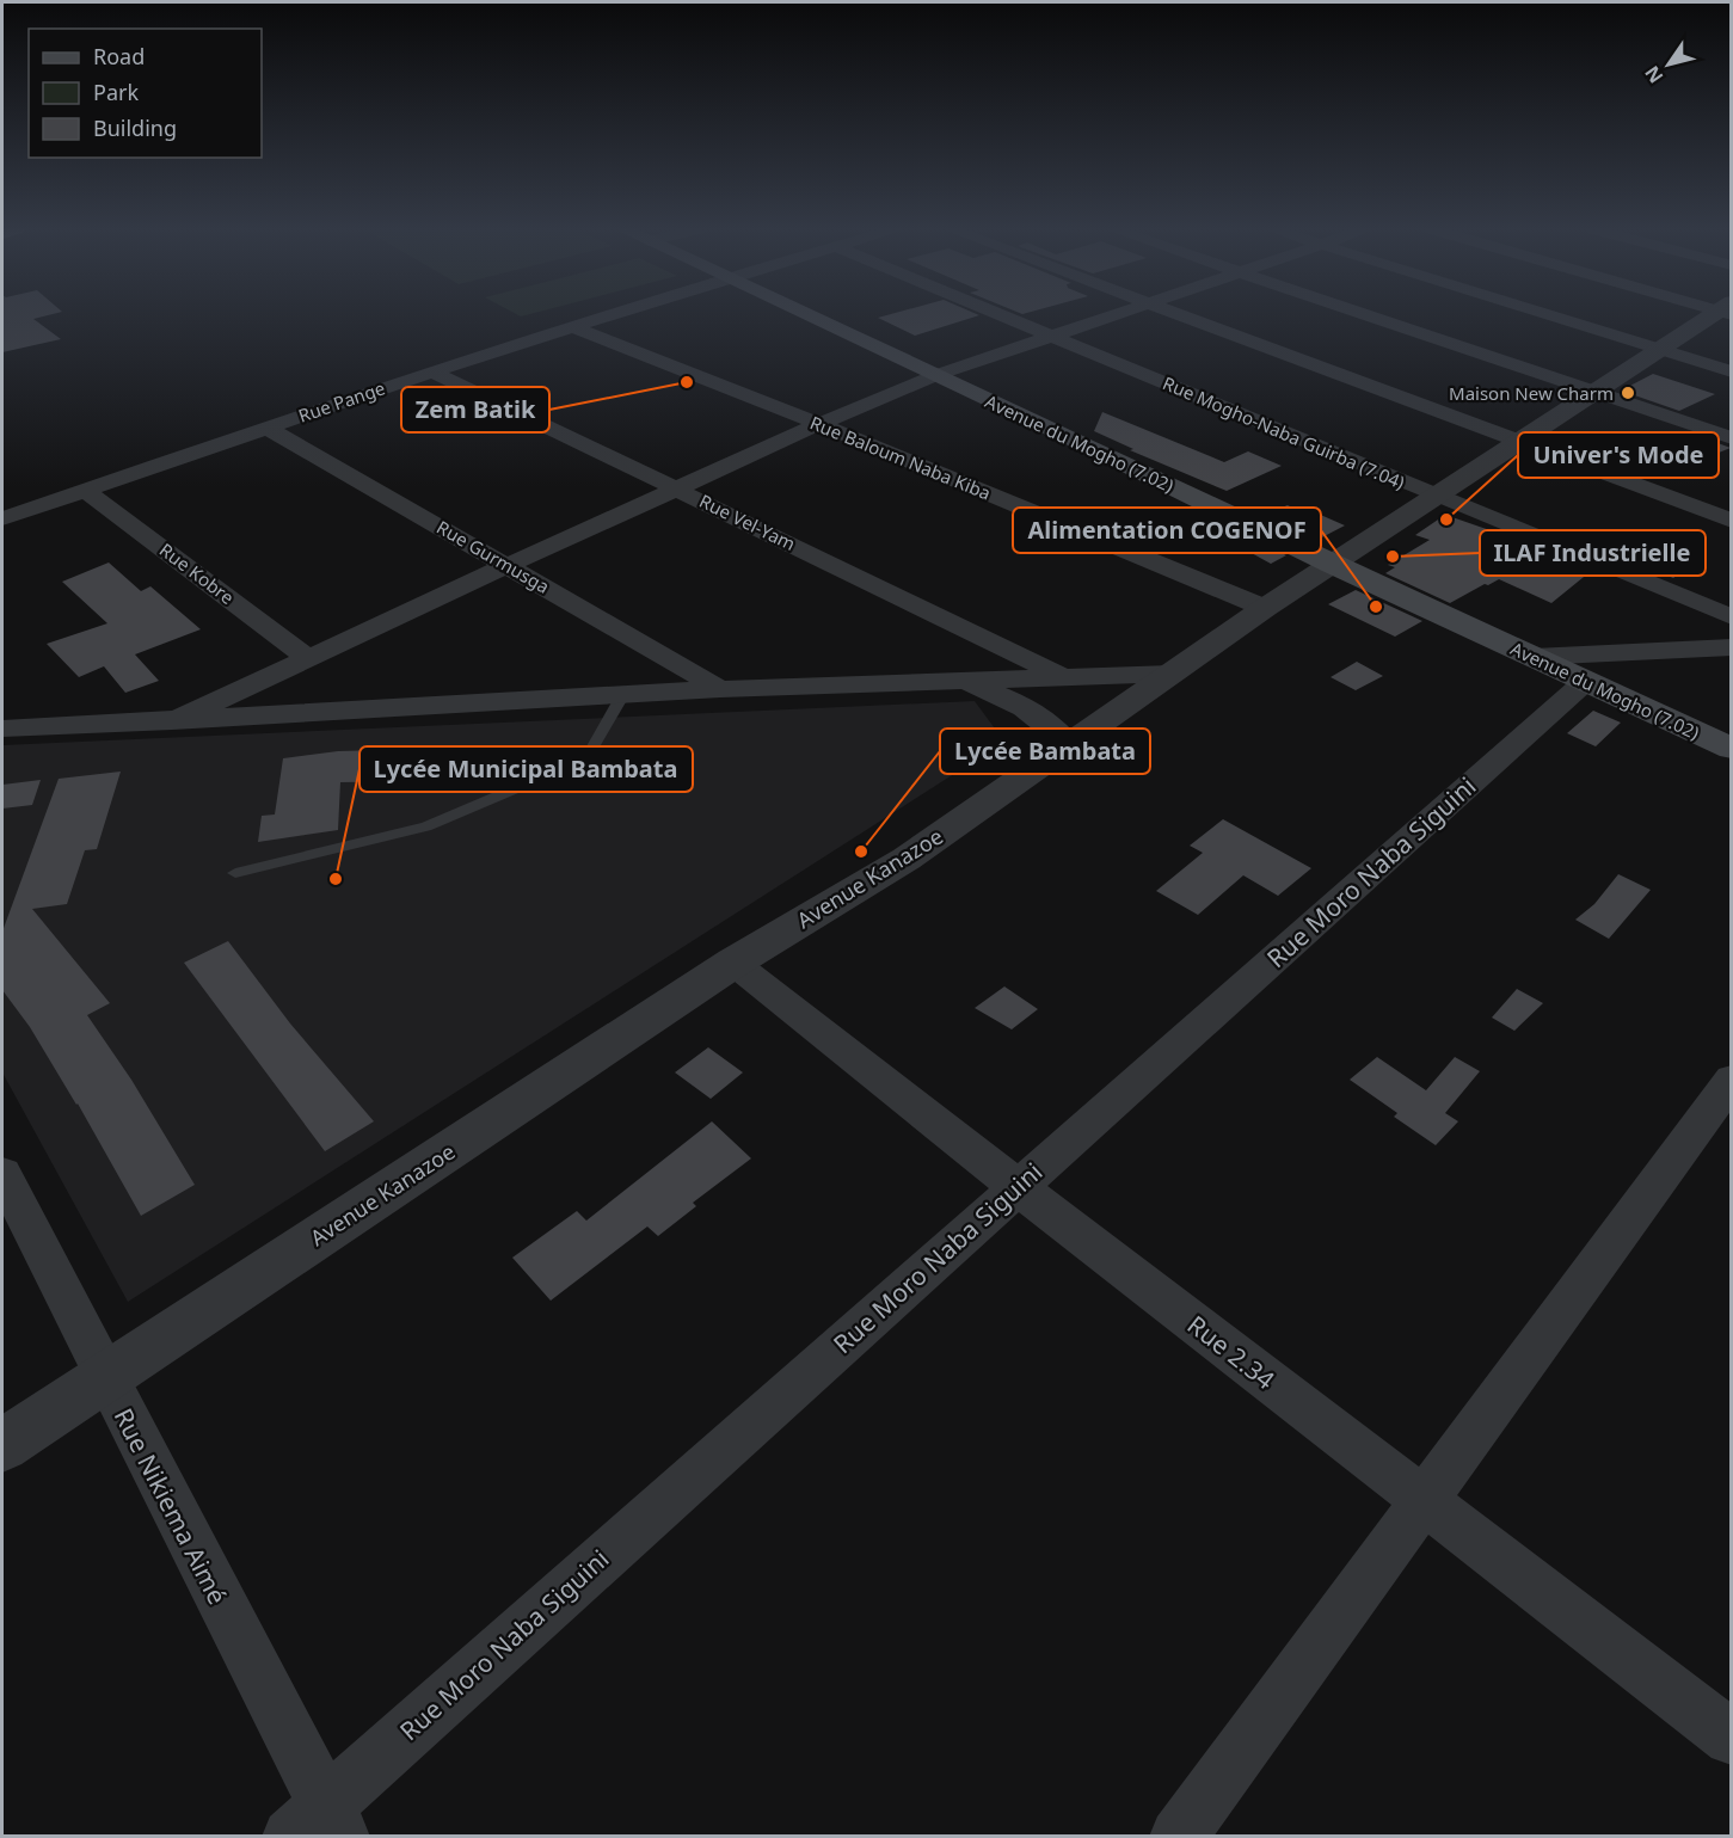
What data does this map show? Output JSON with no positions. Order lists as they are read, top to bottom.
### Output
{
  "streets": {
    "main road": ["Avenue du Mogho (7.02)"],
    "street": [
      "Rue Pange",
      "Rue Mogho-Naba Guirba (7.04)",
      "Rue Baloum Naba Kiba",
      "Rue Vel-Yam",
      "Rue Gurmusga",
      "Rue Kobre",
      "Rue Moro Naba Siguini",
      "Avenue Kanazoe",
      "Rue 2.34",
      "Rue Nikiema Aimé"
    ]
  },
  "crossings": [
    ["Rue Pange", "Rue Baloum Naba Kiba"],
    ["Rue Pange", "Rue Vel-Yam"],
    ["Rue Pange", "Rue Gurmusga"],
    ["Rue Pange", "Rue Kobre"],
    ["Rue Mogho-Naba Guirba (7.04)", "Avenue Kanazoe"],
    ["Avenue du Mogho (7.02)", "Rue Moro Naba Siguini"],
    ["Avenue du Mogho (7.02)", "Avenue Kanazoe"],
    ["Rue Baloum Naba Kiba", "Avenue Kanazoe"],
    ["Rue Moro Naba Siguini", "Rue 2.34"],
    ["Rue Moro Naba Siguini", "Rue Nikiema Aimé"],
    ["Avenue Kanazoe", "Rue 2.34"],
    ["Avenue Kanazoe", "Rue Nikiema Aimé"]
  ],
  "places": [
    "Zem Batik",
    "Maison New Charm",
    "Univer's Mode",
    "ILAF Industrielle",
    "Alimentation COGENOF",
    "Lycée Bambata",
    "Lycée Municipal Bambata"
  ],
  "legend": ["Road", "Park", "Building"],
  "north": "bottom left"
}
